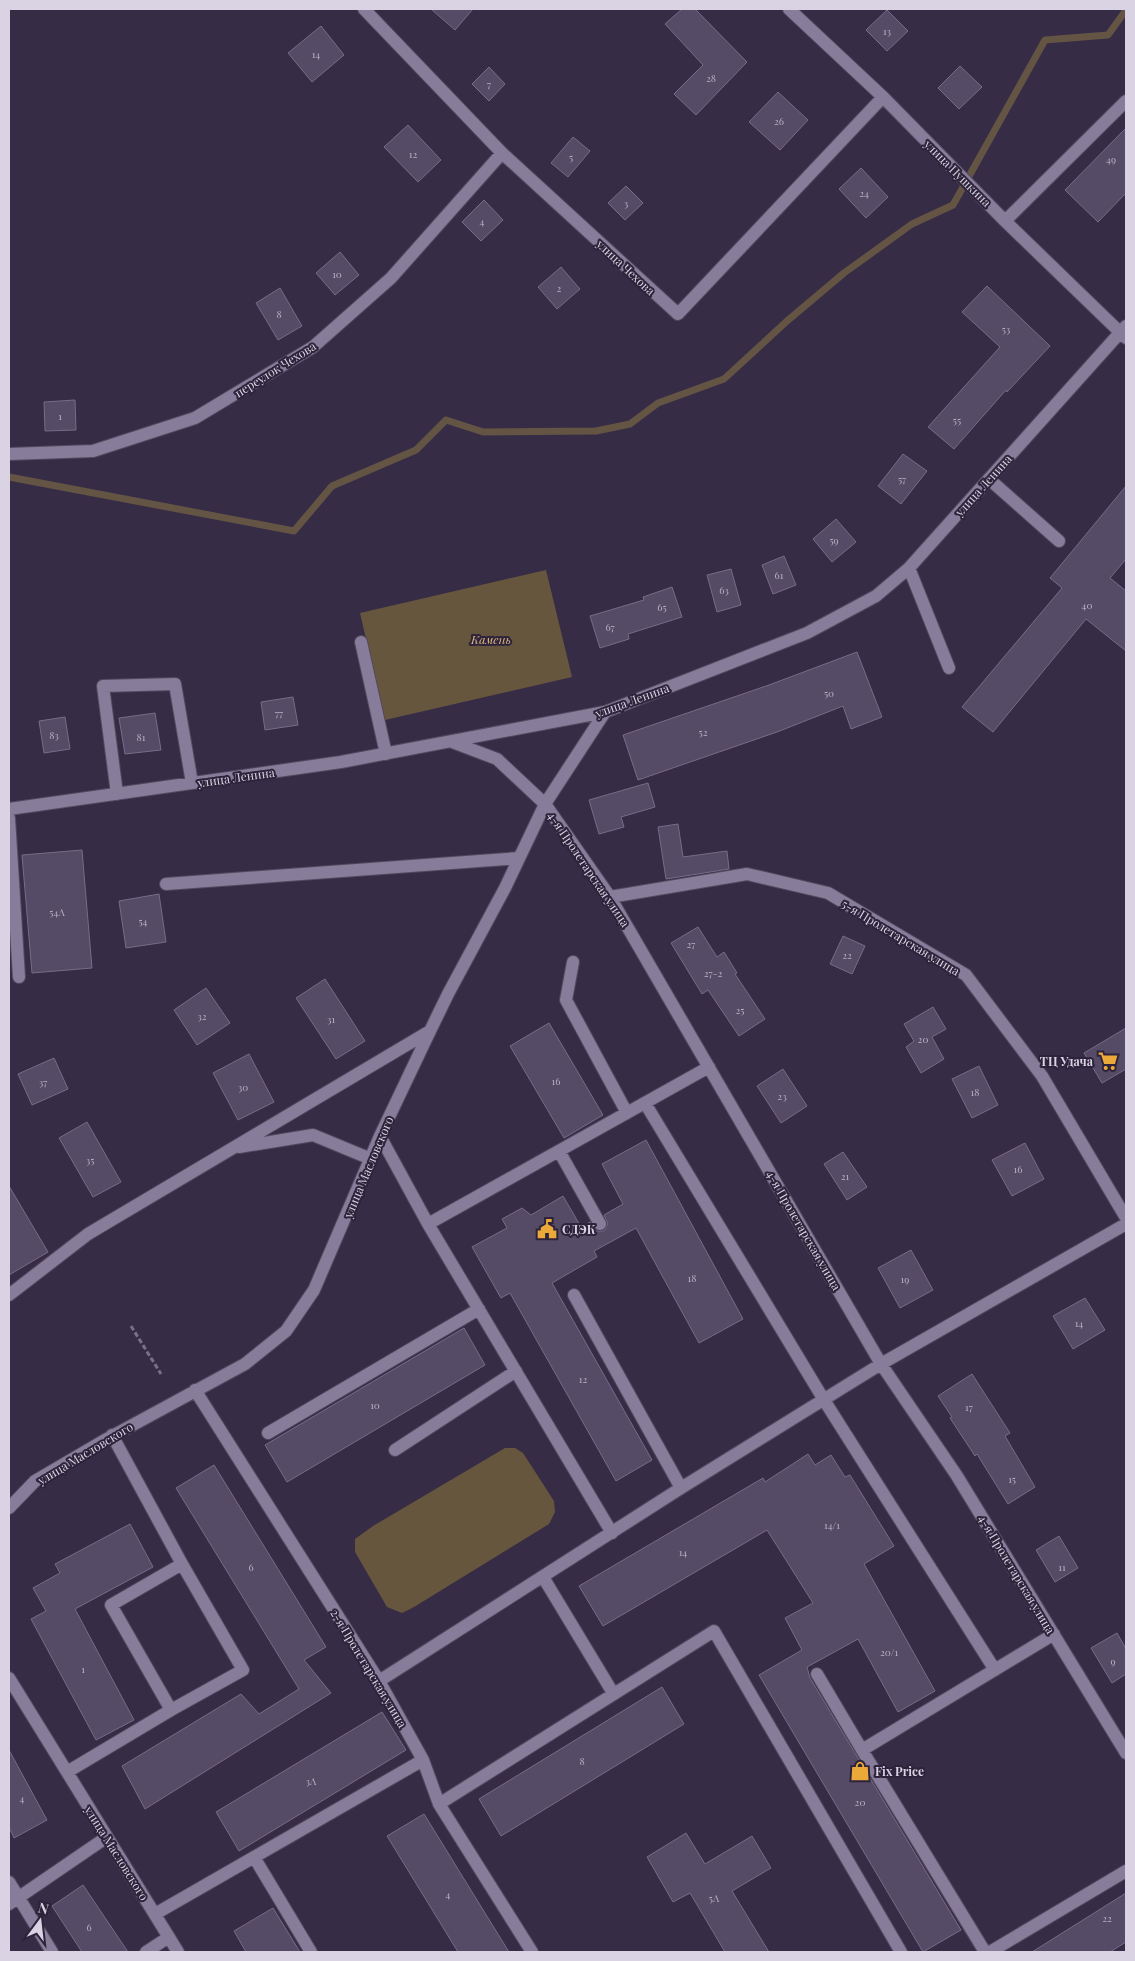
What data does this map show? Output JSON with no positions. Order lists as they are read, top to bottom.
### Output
{
  "streets": {
    "street": [
      "улица Пушкина",
      "улица Чехова",
      "переулок Чехова",
      "улица Ленина",
      "4-я Пролетарская улица",
      "5-я Пролетарская улица",
      "улица Масловского",
      "2-я Пролетарская улица"
    ]
  },
  "crossings": [
    ["улица Пушкина", "улица Чехова"],
    ["улица Пушкина", "улица Ленина"],
    ["улица Чехова", "переулок Чехова"],
    ["улица Ленина", "4-я Пролетарская улица"],
    ["улица Ленина", "улица Масловского"],
    ["4-я Пролетарская улица", "5-я Пролетарская улица"],
    ["4-я Пролетарская улица", "улица Масловского"],
    ["улица Масловского", "2-я Пролетарская улица"]
  ],
  "parks": ["Камень"],
  "places": {
    "supermarket": ["ТЦ Удача"],
    "public building": ["СДЭК"],
    "shop": ["Fix Price"]
  },
  "house_numbers": [
    "13",
    "14",
    "28",
    "7",
    "26",
    "12",
    "5",
    "49",
    "24",
    "3",
    "4",
    "10",
    "2",
    "8",
    "53",
    "1",
    "55",
    "57",
    "59",
    "61",
    "63",
    "40",
    "65",
    "67",
    "50",
    "77",
    "52",
    "83",
    "81",
    "54А",
    "54",
    "27",
    "22",
    "27-2",
    "25",
    "32",
    "31",
    "20",
    "16",
    "37",
    "30",
    "18",
    "23",
    "35",
    "16",
    "21",
    "18",
    "19",
    "14",
    "12",
    "10",
    "17",
    "15",
    "14/1",
    "14",
    "6",
    "11",
    "20/1",
    "9",
    "1",
    "8",
    "3А",
    "4",
    "20",
    "4",
    "5А",
    "22",
    "6"
  ],
  "north": "top"
}
